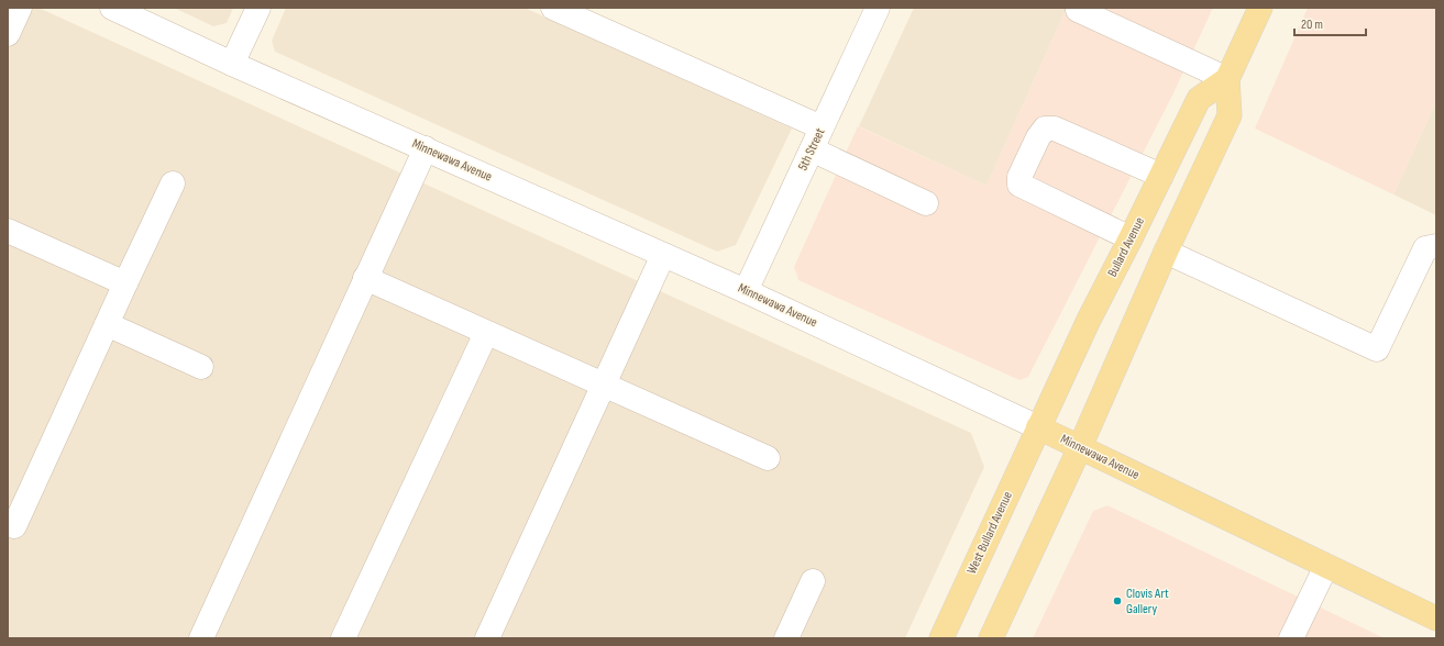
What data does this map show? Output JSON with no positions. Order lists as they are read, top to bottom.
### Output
{
  "streets": {
    "main road": ["Minnewawa Avenue", "Bullard Avenue", "West Bullard Avenue"],
    "street": ["5th Street"]
  },
  "crossings": [
    ["5th Street", "Minnewawa Avenue"],
    ["Minnewawa Avenue", "Bullard Avenue"],
    ["Minnewawa Avenue", "West Bullard Avenue"],
    ["Bullard Avenue", "West Bullard Avenue"]
  ],
  "places": ["Clovis Art Gallery"],
  "scale_bar": "20 m"
}
